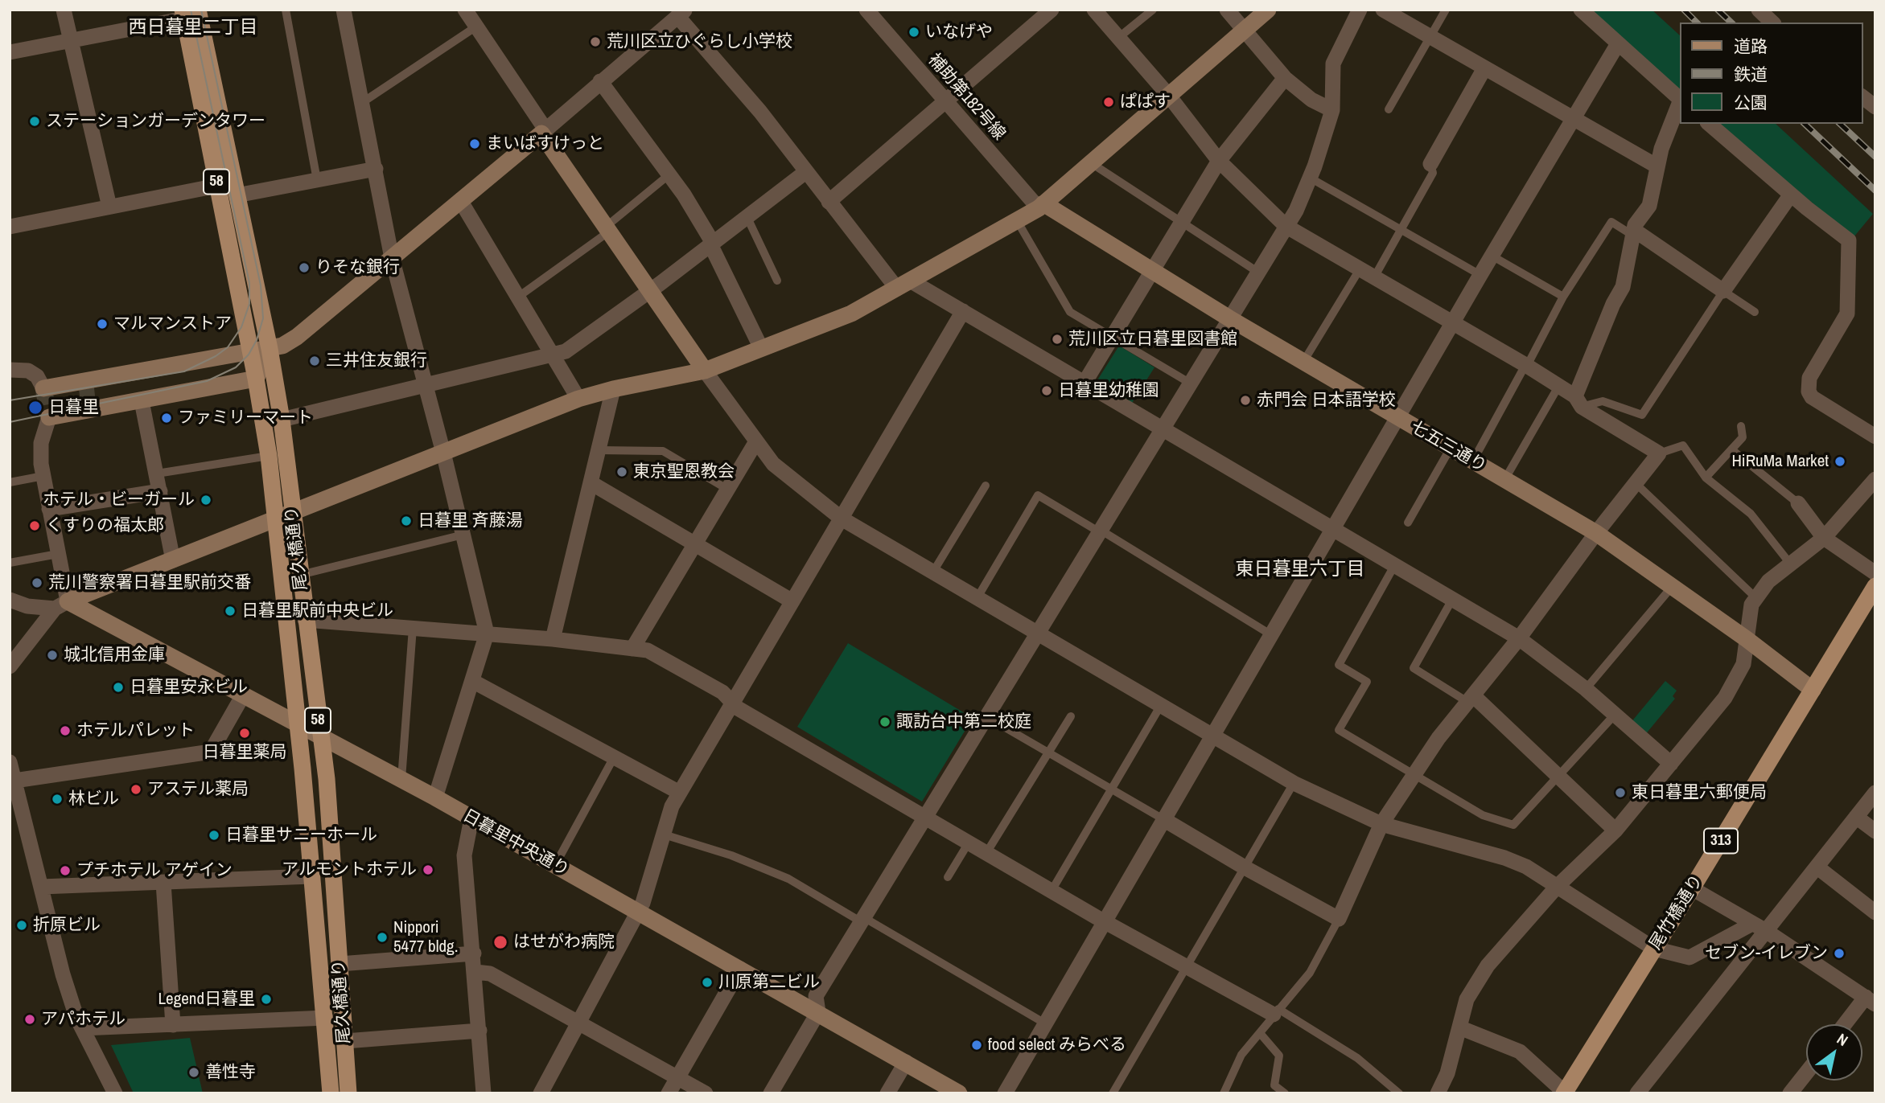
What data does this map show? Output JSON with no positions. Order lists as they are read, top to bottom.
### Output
{
  "streets": {
    "main road": [
      "58",
      "尾久橋通り",
      "313",
      "尾竹橋通り"
    ],
    "street": ["補助第182号線", "七五三通り", "日暮里中央通り"]
  },
  "crossings": [
    ["補助第182号線", "七五三通り"],
    ["七五三通り", "尾竹橋通り"],
    ["尾久橋通り", "日暮里中央通り"]
  ],
  "districts": ["西日暮里二丁目", "東日暮里六丁目"],
  "places": [
    "いなげや",
    "荒川区立ひぐらし小学校",
    "ぱぱす",
    "ステーションガーデンタワー",
    "まいばすけっと",
    "りそな銀行",
    "マルマンストア",
    "荒川区立日暮里図書館",
    "三井住友銀行",
    "日暮里幼稚園",
    "赤門会 日本語学校",
    "日暮里",
    "ファミリーマート",
    "HiRuMa Market",
    "東京聖恩教会",
    "ホテル・ビーガール",
    "日暮里 斉藤湯",
    "くすりの福太郎",
    "荒川警察署日暮里駅前交番",
    "日暮里駅前中央ビル",
    "城北信用金庫",
    "日暮里安永ビル",
    "諏訪台中第二校庭",
    "ホテルパレット",
    "日暮里薬局",
    "アステル薬局",
    "東日暮里六郵便局",
    "林ビル",
    "日暮里サニーホール",
    "アルモントホテル",
    "プチホテル アゲイン",
    "折原ビル",
    "Nippori 5477 bldg.",
    "はせがわ病院",
    "セブン-イレブン",
    "川原第二ビル",
    "Legend日暮里",
    "アパホテル",
    "food select みらべる",
    "善性寺"
  ],
  "legend": ["道路", "鉄道", "公園"],
  "north": "top right"
}
